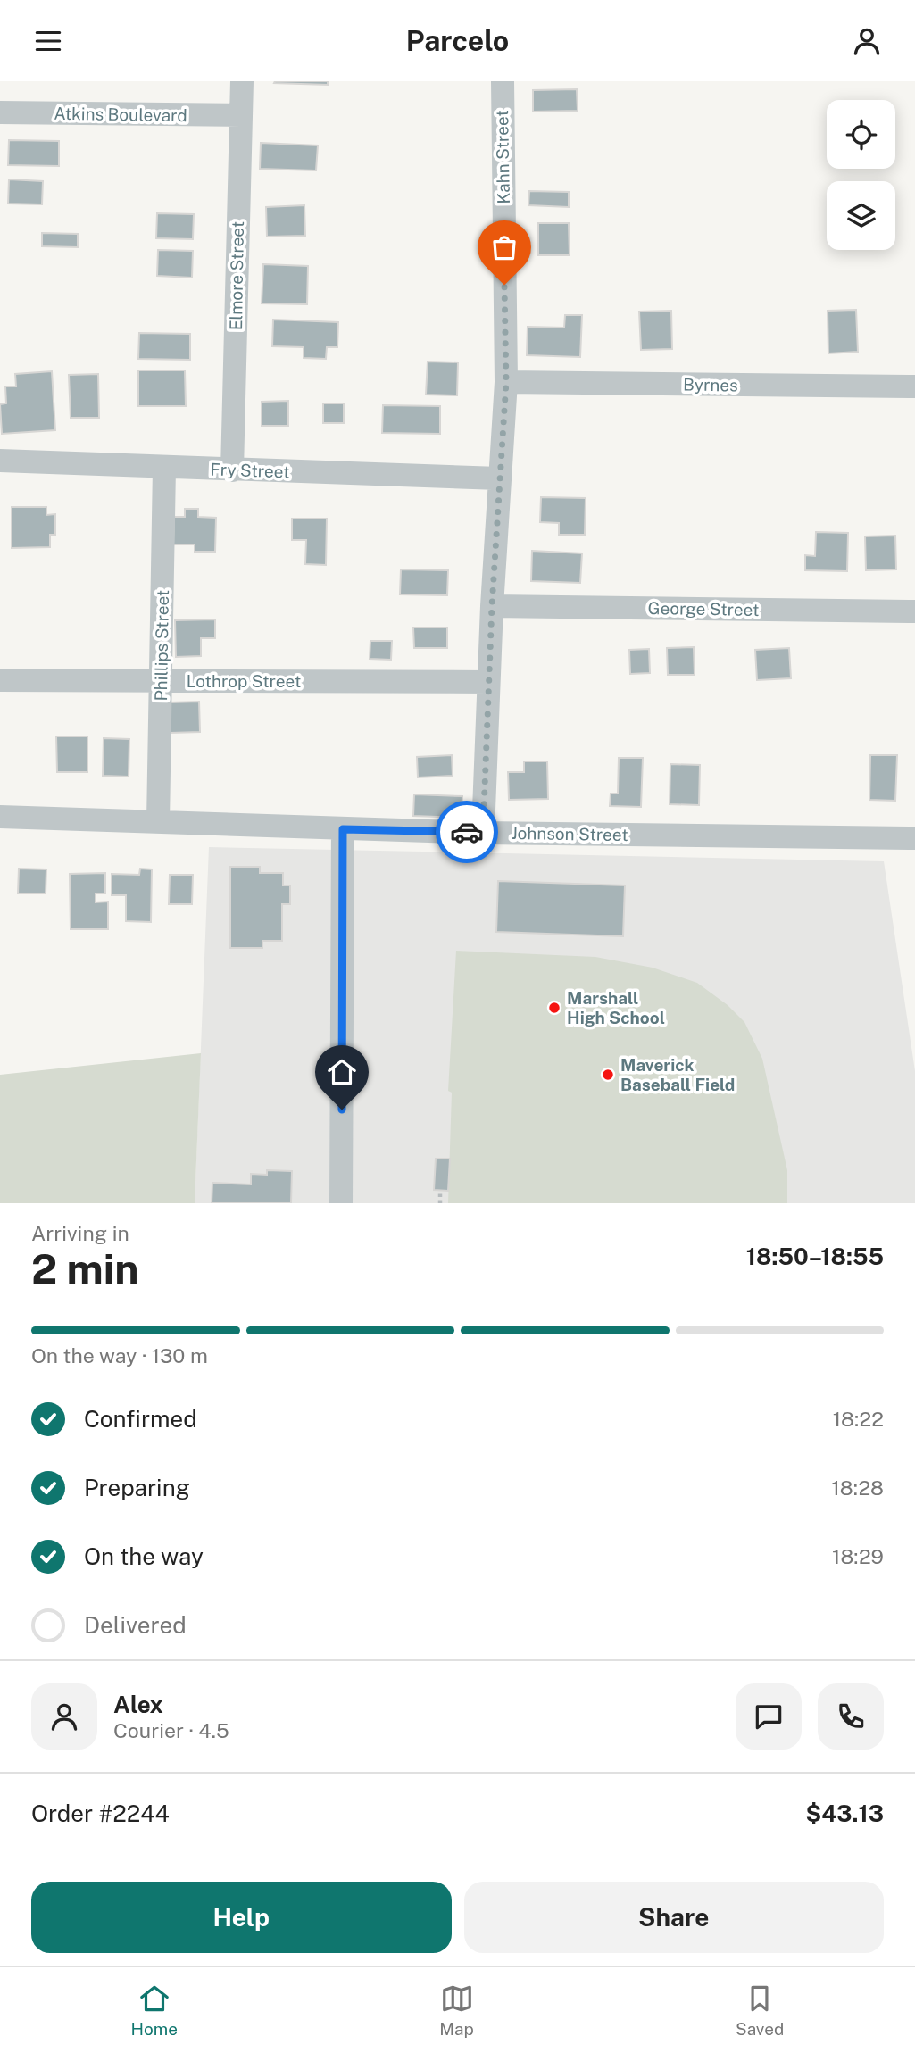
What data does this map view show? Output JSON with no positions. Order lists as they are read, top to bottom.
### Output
{
  "streets": {
    "street": [
      "Atkins Boulevard",
      "Kahn Street",
      "Elmore Street",
      "Byrnes",
      "Fry Street",
      "George Street",
      "Phillips Street",
      "Lothrop Street",
      "Johnson Street"
    ]
  },
  "crossings": [
    ["Atkins Boulevard", "Elmore Street"],
    ["Kahn Street", "Byrnes"],
    ["Kahn Street", "Fry Street"],
    ["Kahn Street", "George Street"],
    ["Kahn Street", "Lothrop Street"],
    ["Kahn Street", "Johnson Street"],
    ["Elmore Street", "Fry Street"],
    ["Fry Street", "Phillips Street"],
    ["Phillips Street", "Lothrop Street"],
    ["Phillips Street", "Johnson Street"]
  ],
  "places": ["Marshall High School", "Maverick Baseball Field"],
  "page": {
    "header": "Parcelo",
    "heading": ["2 min", "Arriving in", "18:50–18:55"],
    "panel": [
      "Alex",
      "Courier · 4.5",
      "Order #2244",
      "$43.13"
    ],
    "bar": "On the way · 130 m",
    "list": [
      ["Confirmed", "18:22"],
      ["Preparing", "18:28"],
      ["On the way", "18:29"],
      "Delivered"
    ],
    "buttons": ["Help", "Share"],
    "tabs": ["Home", "Map", "Saved"]
  }
}
